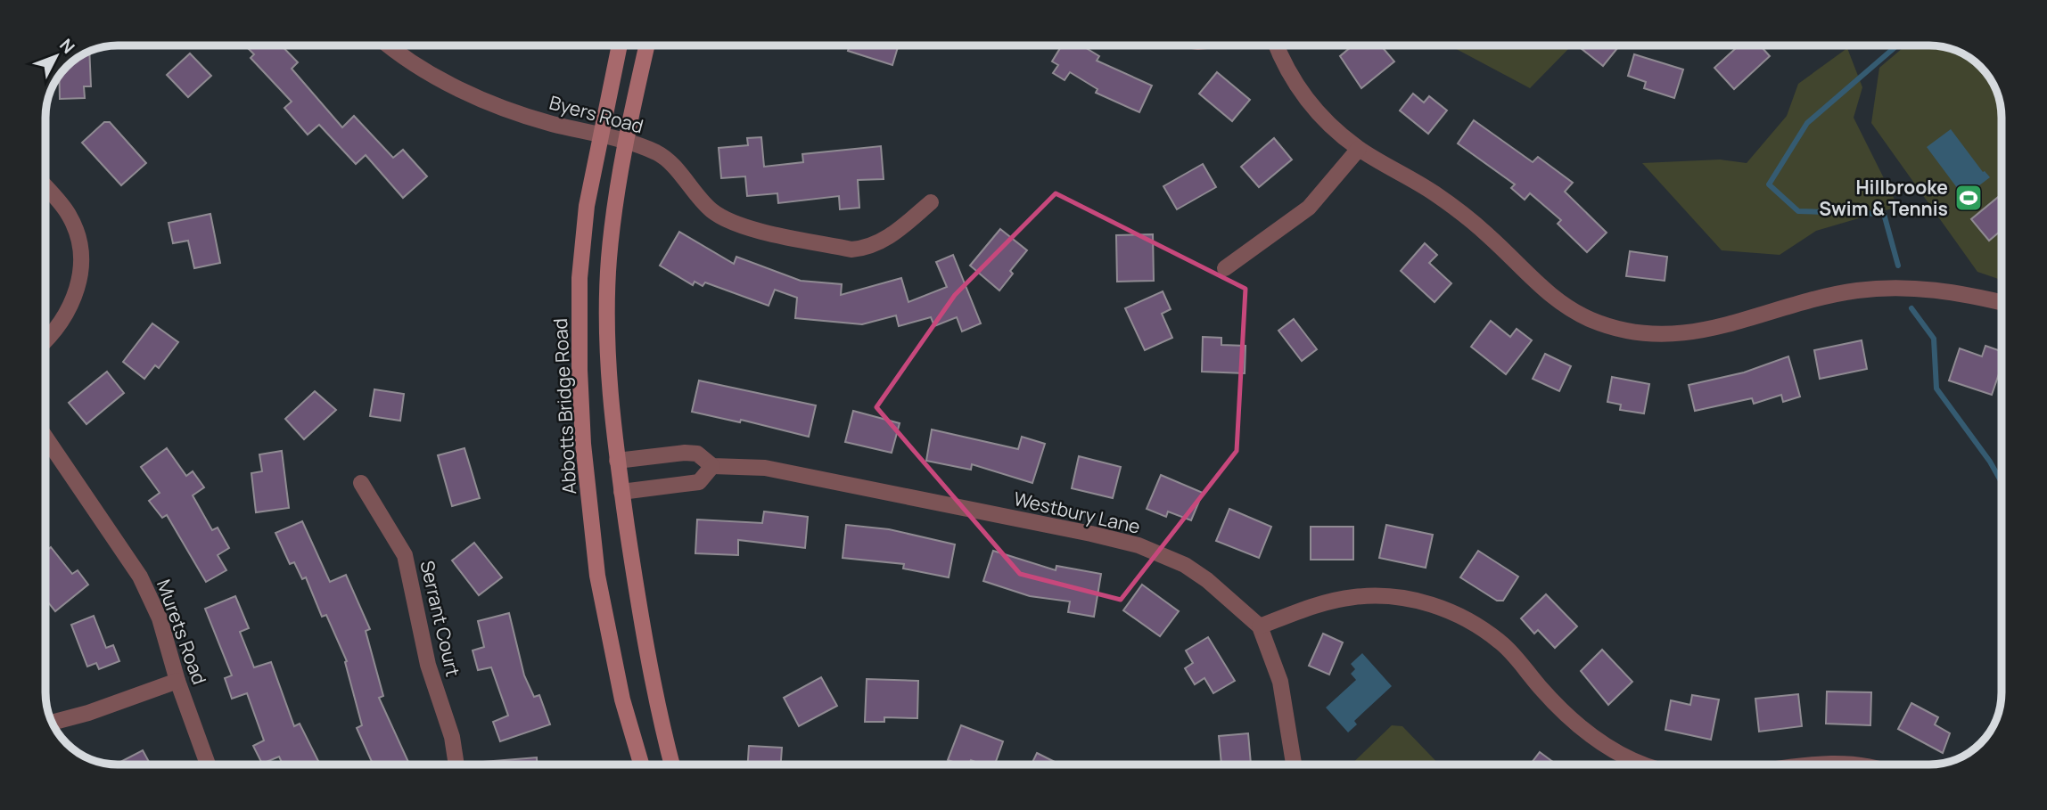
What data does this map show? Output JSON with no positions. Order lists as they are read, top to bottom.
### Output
{
  "streets": {
    "main road": ["Abbotts Bridge Road"],
    "street": [
      "Byers Road",
      "Westbury Lane",
      "Serrant Court",
      "Murets Road"
    ]
  },
  "crossings": [
    ["Byers Road", "Abbotts Bridge Road"]
  ],
  "places": {
    "sports": ["Hillbrooke Swim & Tennis"]
  },
  "north": "top right"
}
